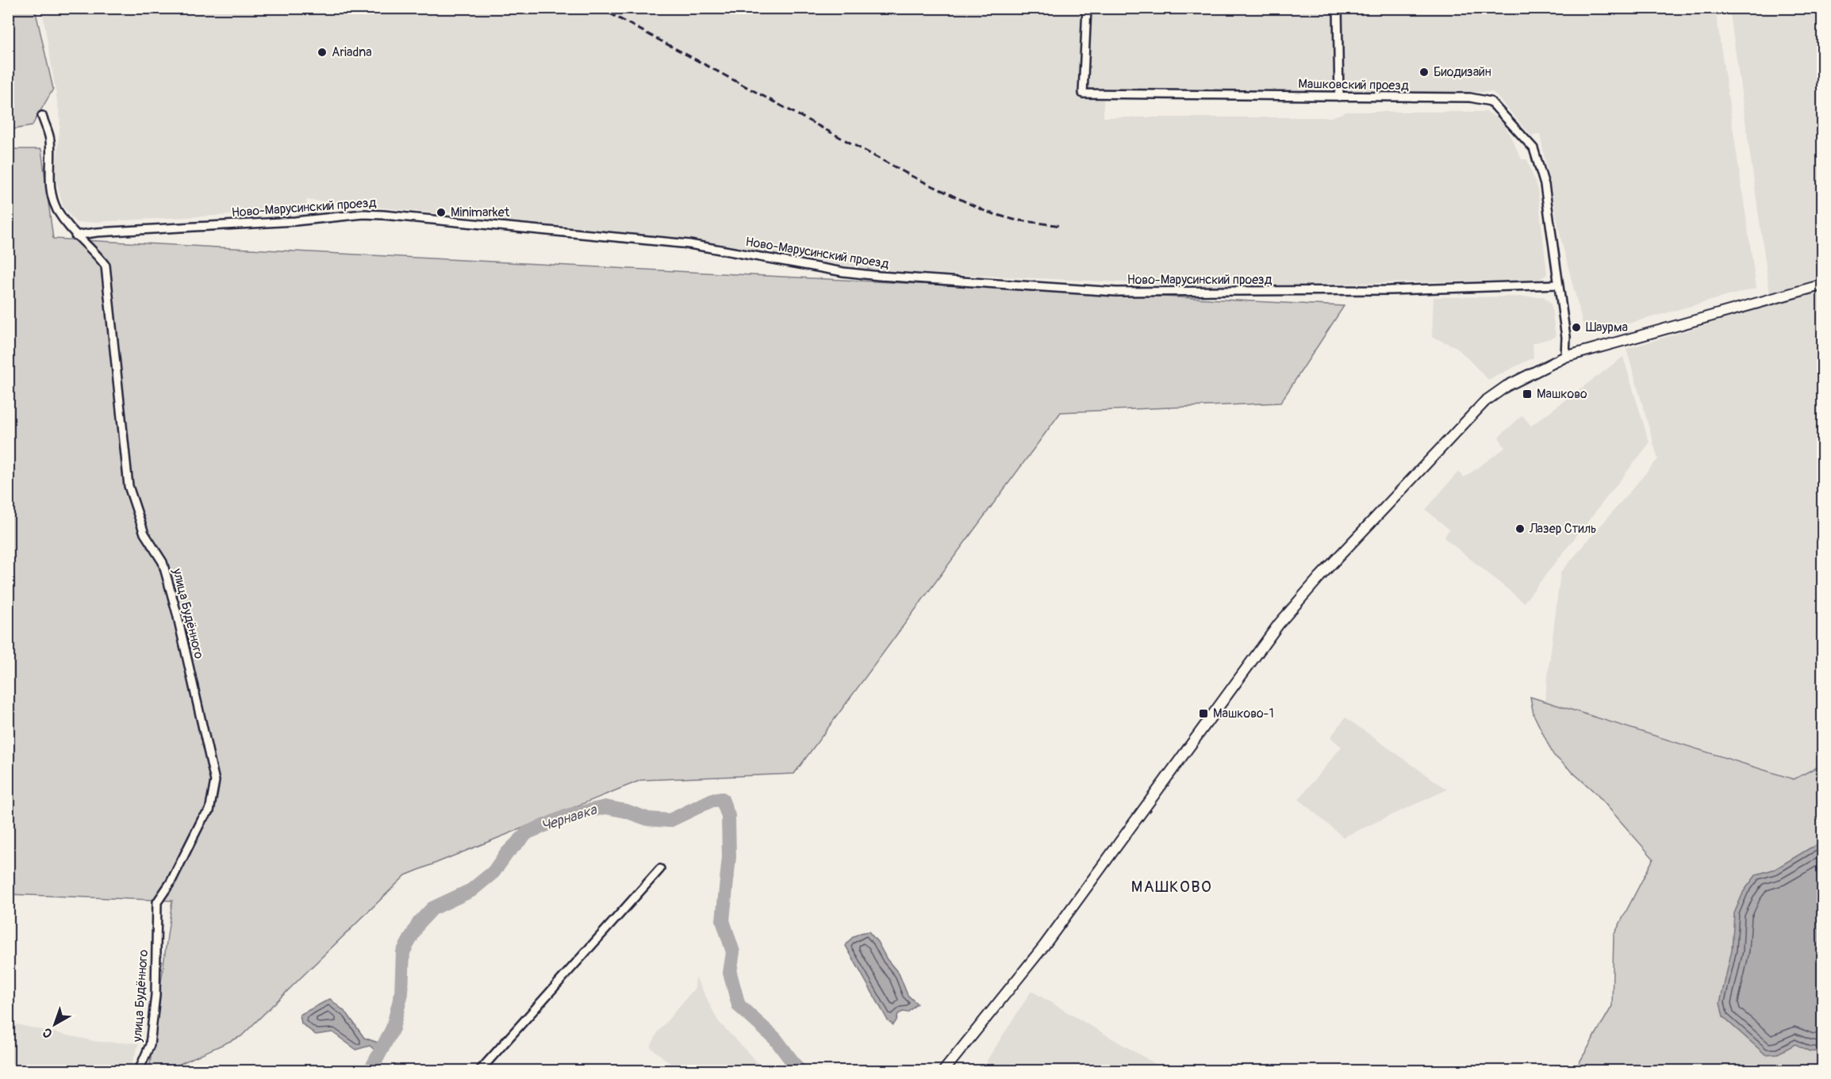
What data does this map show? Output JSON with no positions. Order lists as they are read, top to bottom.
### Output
{
  "streets": {
    "street": ["Машковский проезд", "Ново-Марусинский проезд", "улица Будённого"]
  },
  "crossings": [
    ["Машковский проезд", "Ново-Марусинский проезд"],
    ["Ново-Марусинский проезд", "улица Будённого"]
  ],
  "districts": ["МАШКОВО"],
  "water": ["Чернавка"],
  "places": {
    "other": [
      "Ariadna",
      "Биодизайн",
      "Minimarket",
      "Шаурма",
      "Лазер Стиль"
    ],
    "transit": ["Машково", "Машково-1"]
  },
  "north": "bottom left"
}
